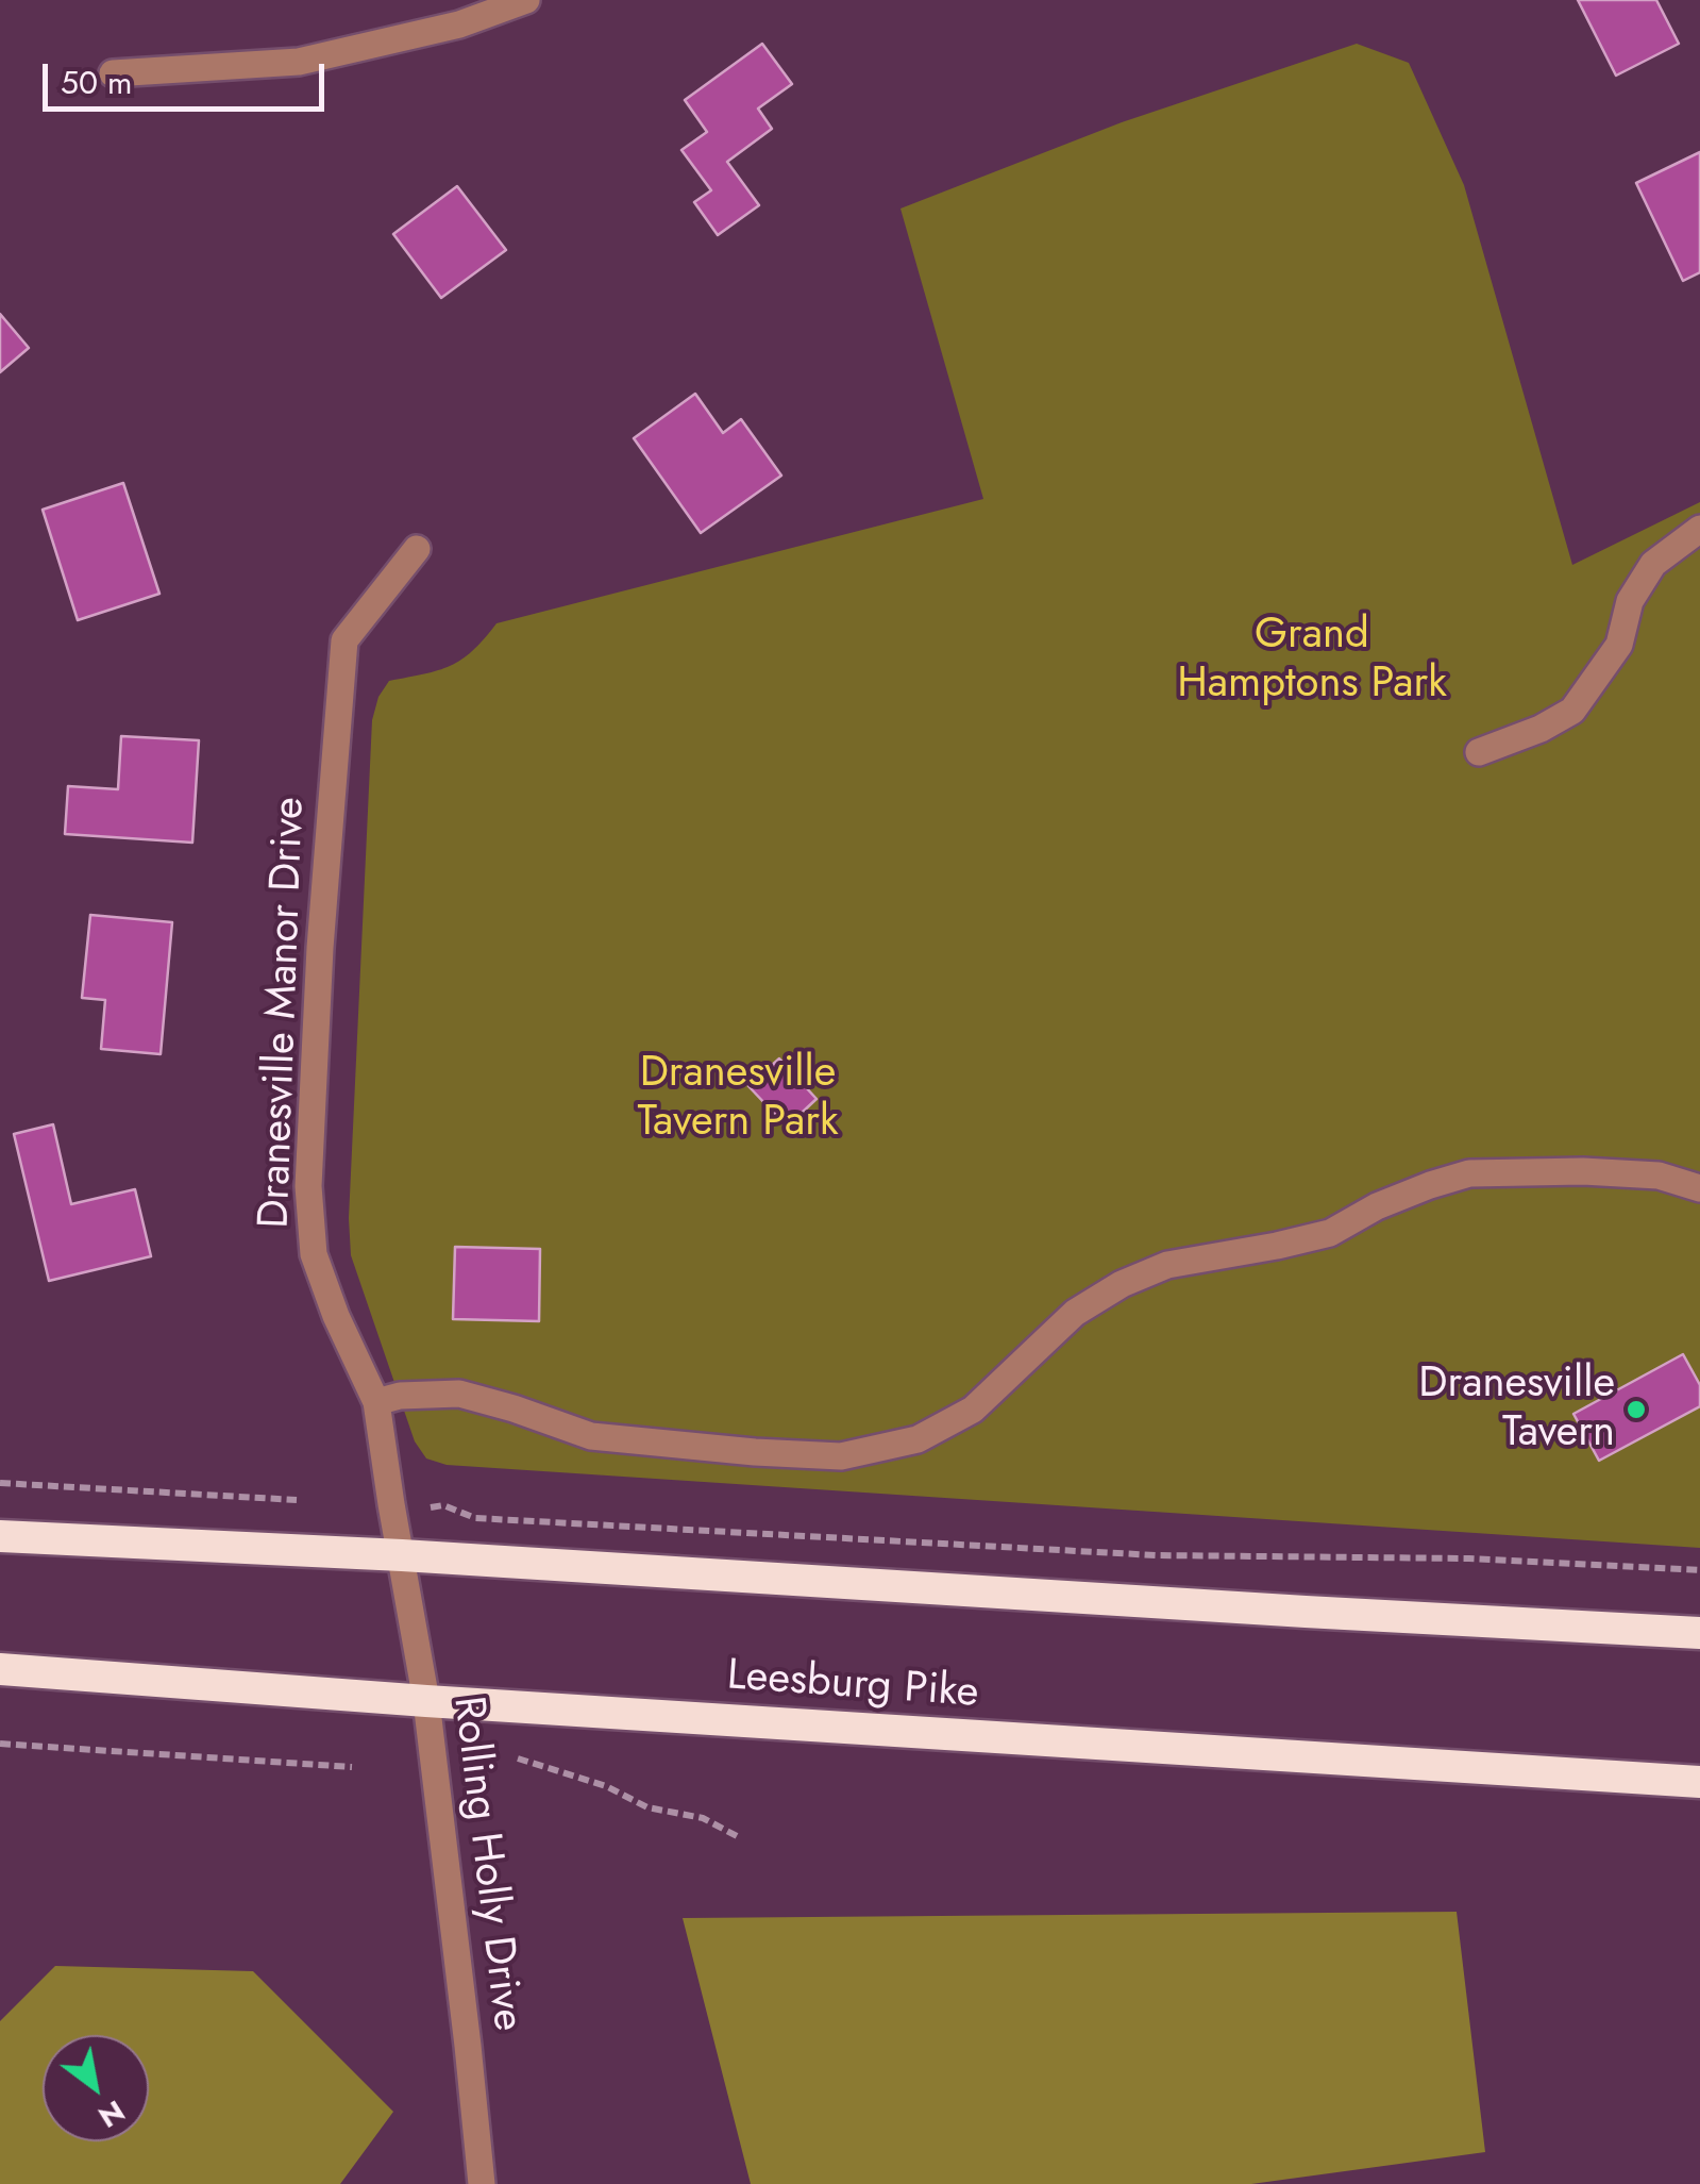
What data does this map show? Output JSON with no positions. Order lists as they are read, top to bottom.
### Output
{
  "streets": {
    "highway": ["Leesburg Pike"],
    "street": ["Dranesville Manor Drive", "Rolling Holly Drive"]
  },
  "crossings": [
    ["Dranesville Manor Drive", "Rolling Holly Drive"],
    ["Leesburg Pike", "Rolling Holly Drive"]
  ],
  "parks": ["Grand Hamptons Park", "Dranesville Tavern Park"],
  "places": ["Dranesville Tavern"],
  "scale_bar": "50 m",
  "north": "bottom right"
}
